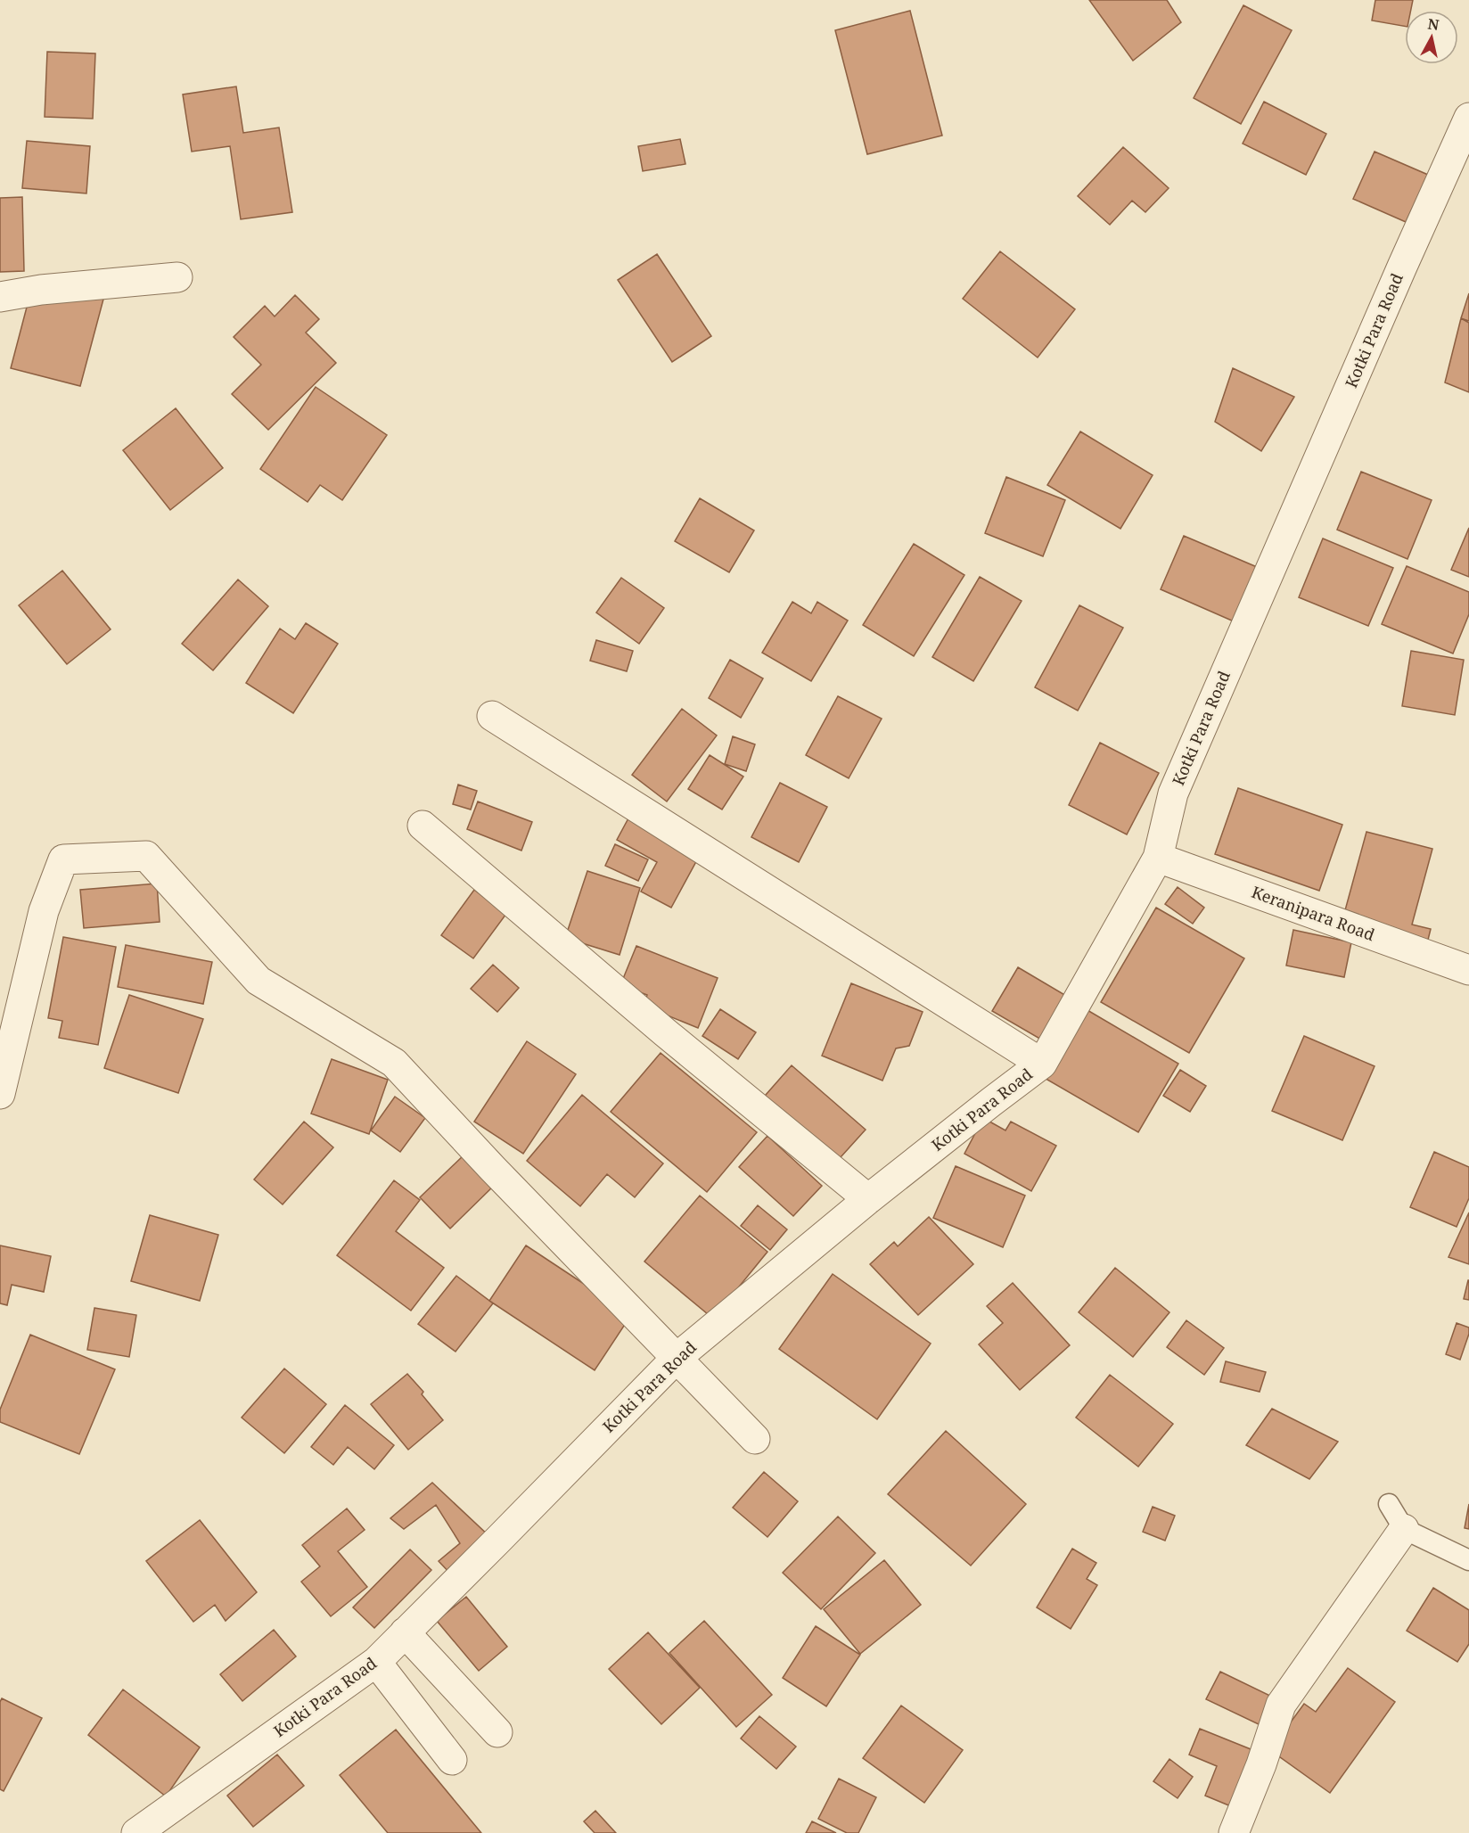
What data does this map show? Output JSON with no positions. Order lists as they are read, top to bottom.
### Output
{
  "streets": {
    "street": ["Kotki Para Road", "Keranipara Road"]
  },
  "crossings": [
    ["Kotki Para Road", "Keranipara Road"]
  ],
  "north": "top"
}
